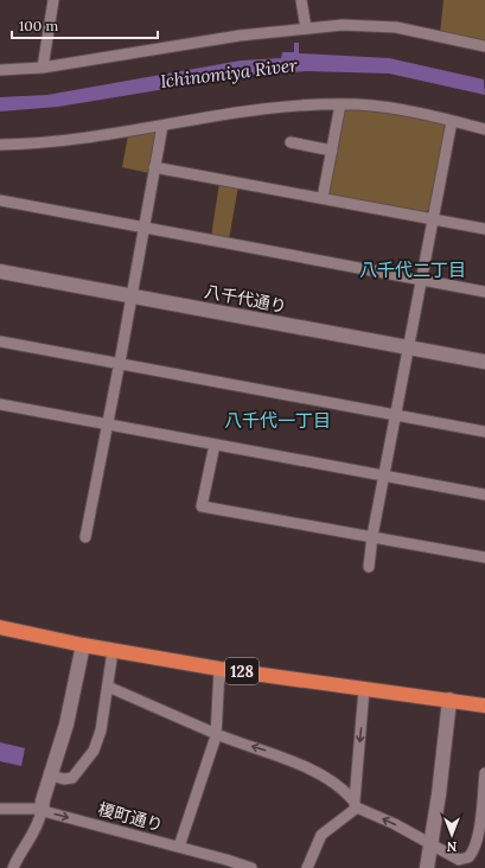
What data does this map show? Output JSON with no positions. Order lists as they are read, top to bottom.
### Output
{
  "streets": {
    "highway": ["128"],
    "street": ["八千代通り", "榎町通り"]
  },
  "one_way": ["榎町通り"],
  "districts": ["八千代二丁目", "八千代一丁目"],
  "water": ["Ichinomiya River"],
  "scale_bar": "100 m",
  "north": "bottom"
}
